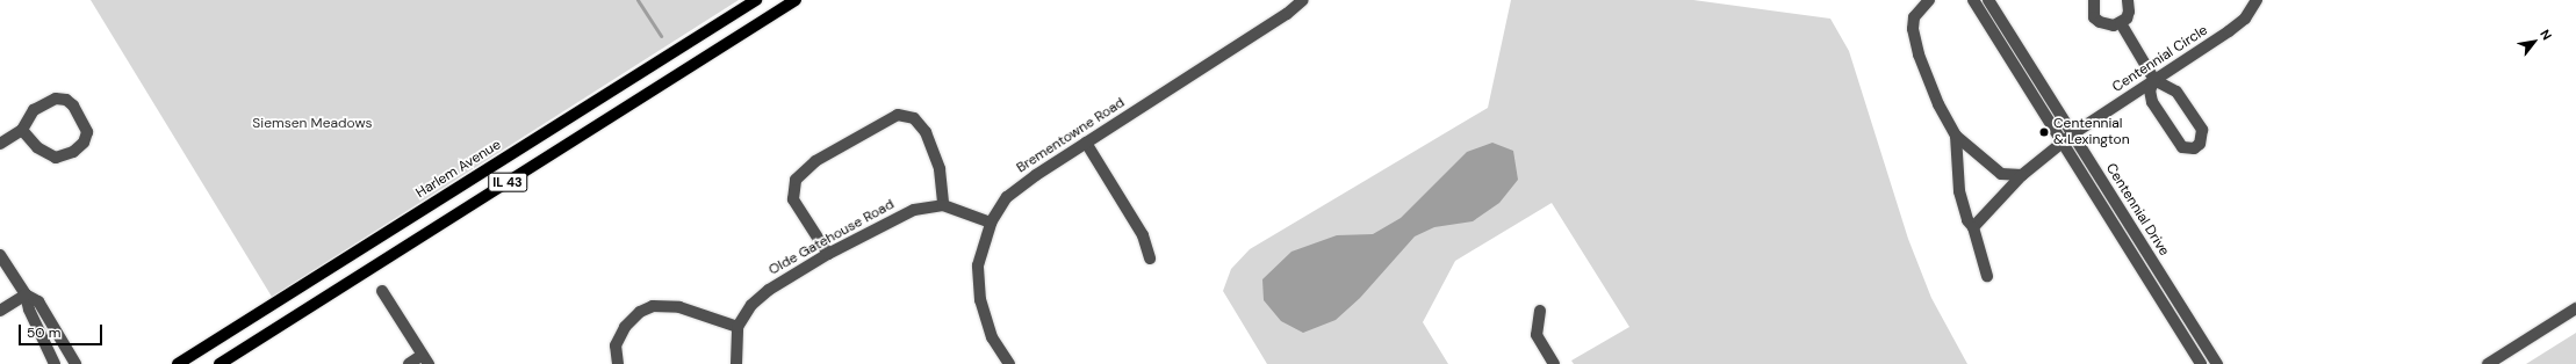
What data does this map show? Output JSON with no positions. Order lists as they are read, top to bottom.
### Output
{
  "streets": {
    "main road": ["Harlem Avenue", "IL 43"],
    "street": [
      "Centennial Circle",
      "Brementowne Road",
      "Centennial Drive",
      "Olde Gatehouse Road"
    ]
  },
  "crossings": [
    ["Centennial Circle", "Centennial Drive"],
    ["Brementowne Road", "Olde Gatehouse Road"]
  ],
  "parks": ["Siemsen Meadows"],
  "places": ["Centennial & Lexington"],
  "scale_bar": "50 m",
  "north": "top right"
}
